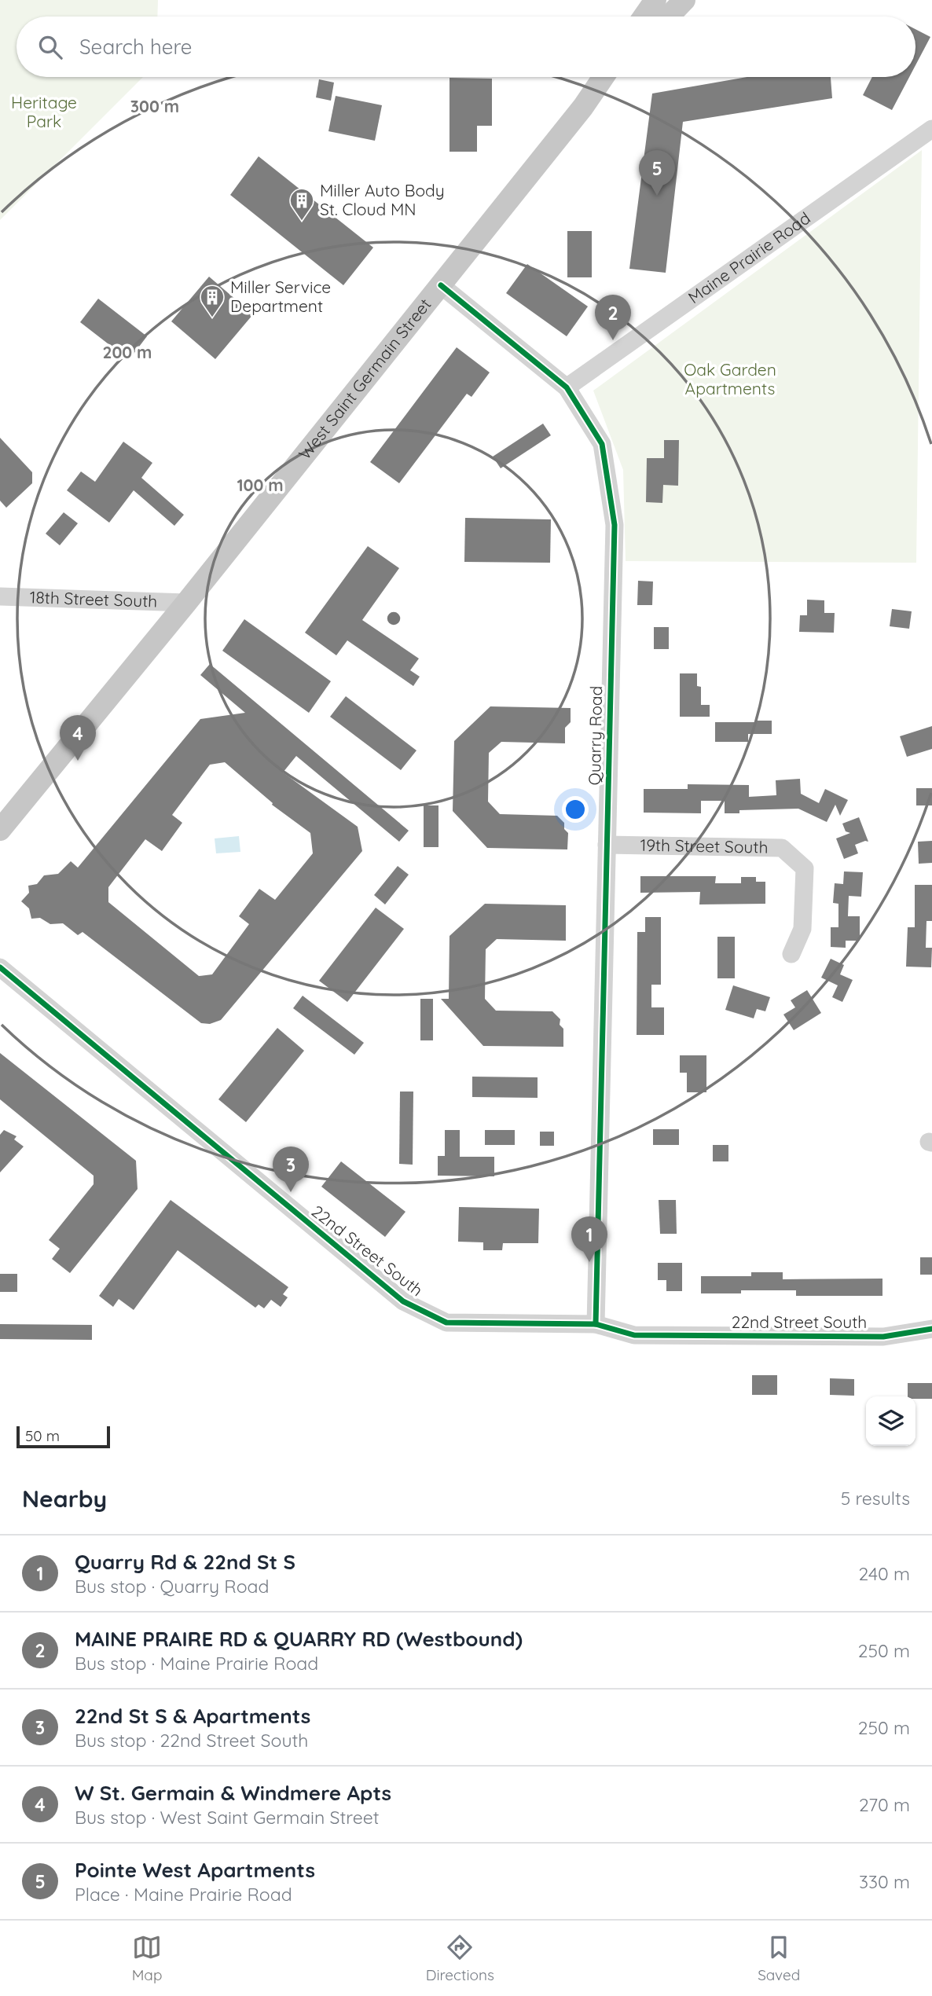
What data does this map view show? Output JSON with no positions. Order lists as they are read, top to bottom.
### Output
{
  "streets": {
    "main road": ["West Saint Germain Street"],
    "street": [
      "Maine Prairie Road",
      "18th Street South",
      "Quarry Road",
      "19th Street South",
      "22nd Street South"
    ]
  },
  "crossings": [
    ["Maine Prairie Road", "Quarry Road"],
    ["West Saint Germain Street", "18th Street South"],
    ["West Saint Germain Street", "Quarry Road"],
    ["Quarry Road", "19th Street South"],
    ["Quarry Road", "22nd Street South"]
  ],
  "parks": ["Heritage Park", "Oak Garden Apartments"],
  "places": {
    "building": ["Miller Auto Body St. Cloud MN", "Miller Service Department"]
  },
  "scale_bar": "50 m",
  "page": {
    "search": "Search here",
    "pins": [
      "5",
      "2",
      "4",
      "3",
      "1"
    ],
    "scale": "50 m",
    "heading": ["Nearby", "5 results"],
    "list": [
      {
        "mark": "1",
        "name": "Quarry Rd & 22nd St S",
        "note": "Bus stop · Quarry Road",
        "value": "240 m"
      },
      {
        "mark": "2",
        "name": "MAINE PRAIRE RD & QUARRY RD (Westbound)",
        "note": "Bus stop · Maine Prairie Road",
        "value": "250 m"
      },
      {
        "mark": "3",
        "name": "22nd St S & Apartments",
        "note": "Bus stop · 22nd Street South",
        "value": "250 m"
      },
      {
        "mark": "4",
        "name": "W St. Germain & Windmere Apts",
        "note": "Bus stop · West Saint Germain Street",
        "value": "270 m"
      },
      {
        "mark": "5",
        "name": "Pointe West Apartments",
        "note": "Place · Maine Prairie Road",
        "value": "330 m"
      }
    ],
    "nav": ["Map", "Directions", "Saved"]
  },
  "rings": ["300 m", "200 m", "100 m"]
}
